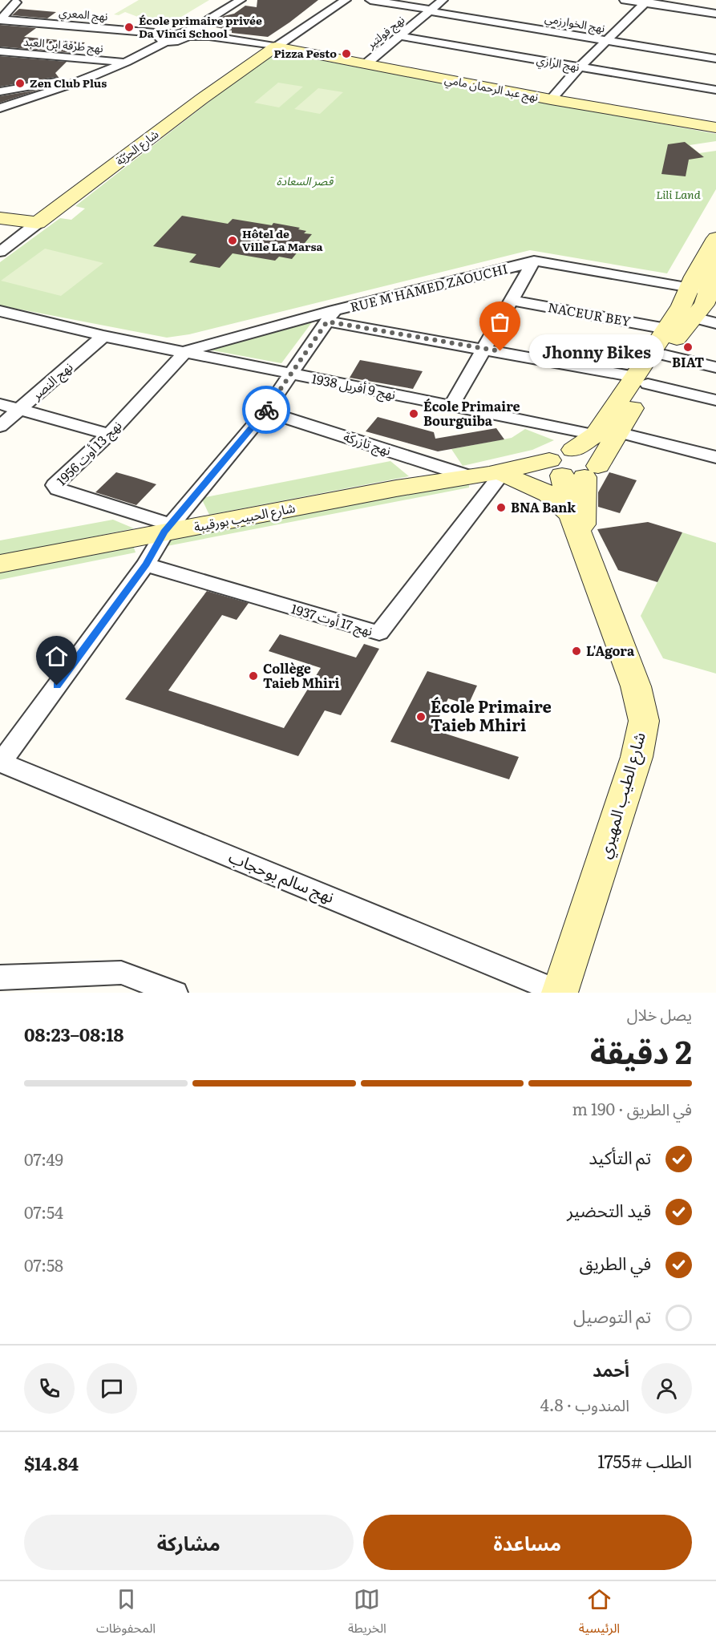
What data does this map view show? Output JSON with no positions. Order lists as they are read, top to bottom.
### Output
{
  "streets": {
    "main road": [
      "نهج عبد الرحمان مامي",
      "شارع الحرّيّة",
      "شارع الحبيب بورقيبة",
      "شارع الطيب المهيري"
    ],
    "street": [
      "نهج المعري",
      "نهج الخوارزمي",
      "نهج فولتير",
      "نهج طرفة ابن العبد",
      "نهج الرازي",
      "RUE M'HAMED ZAOUCHI",
      "NACEUR BEY",
      "نهج النصر",
      "نهج 9 أفريل 1938",
      "نهج تازركة",
      "نهج 13 أوت 1956",
      "نهج 17 أوت 1937",
      "نهج سالم بوحجاب"
    ]
  },
  "crossings": [
    ["نهج المعري", "نهج عبد الرحمان مامي"],
    ["نهج المعري", "شارع الحرّيّة"],
    ["نهج الخوارزمي", "نهج فولتير"],
    ["نهج فولتير", "نهج الرازي"],
    ["نهج فولتير", "نهج عبد الرحمان مامي"],
    ["نهج عبد الرحمان مامي", "شارع الحرّيّة"],
    ["RUE M'HAMED ZAOUCHI", "نهج 9 أفريل 1938"],
    ["RUE M'HAMED ZAOUCHI", "نهج 13 أوت 1956"],
    ["نهج النصر", "نهج 9 أفريل 1938"],
    ["نهج 9 أفريل 1938", "نهج 13 أوت 1956"],
    ["نهج تازركة", "شارع الحبيب بورقيبة"],
    ["نهج تازركة", "نهج 17 أوت 1937"],
    ["نهج 13 أوت 1956", "شارع الحبيب بورقيبة"],
    ["شارع الحبيب بورقيبة", "نهج 17 أوت 1937"],
    ["شارع الحبيب بورقيبة", "شارع الطيب المهيري"],
    ["شارع الطيب المهيري", "نهج سالم بوحجاب"]
  ],
  "parks": ["قصر السعادة", "Lili Land"],
  "places": [
    "École primaire privée Da Vinci School",
    "Pizza Pesto",
    "Zen Club Plus",
    "Hôtel de Ville La Marsa",
    "BIAT",
    "Jhonny Bikes",
    "École Primaire Bourguiba",
    "BNA Bank",
    "L'Agora",
    "Collège Taieb Mhiri",
    "École Primaire Taieb Mhiri"
  ],
  "page": {
    "bubble": "Jhonny Bikes",
    "heading": ["2 دقيقة", "يصل خلال", "08:18–08:23"],
    "panel": [
      "أحمد",
      "المندوب · 4.8",
      "الطلب #1755",
      "$14.84"
    ],
    "bar": "في الطريق · 190 m",
    "list": [
      ["تم التأكيد", "07:49"],
      ["قيد التحضير", "07:54"],
      ["في الطريق", "07:58"],
      "تم التوصيل"
    ],
    "buttons": ["مساعدة", "مشاركة"],
    "tabs": ["الرئيسية", "الخريطة", "المحفوظات"]
  }
}
